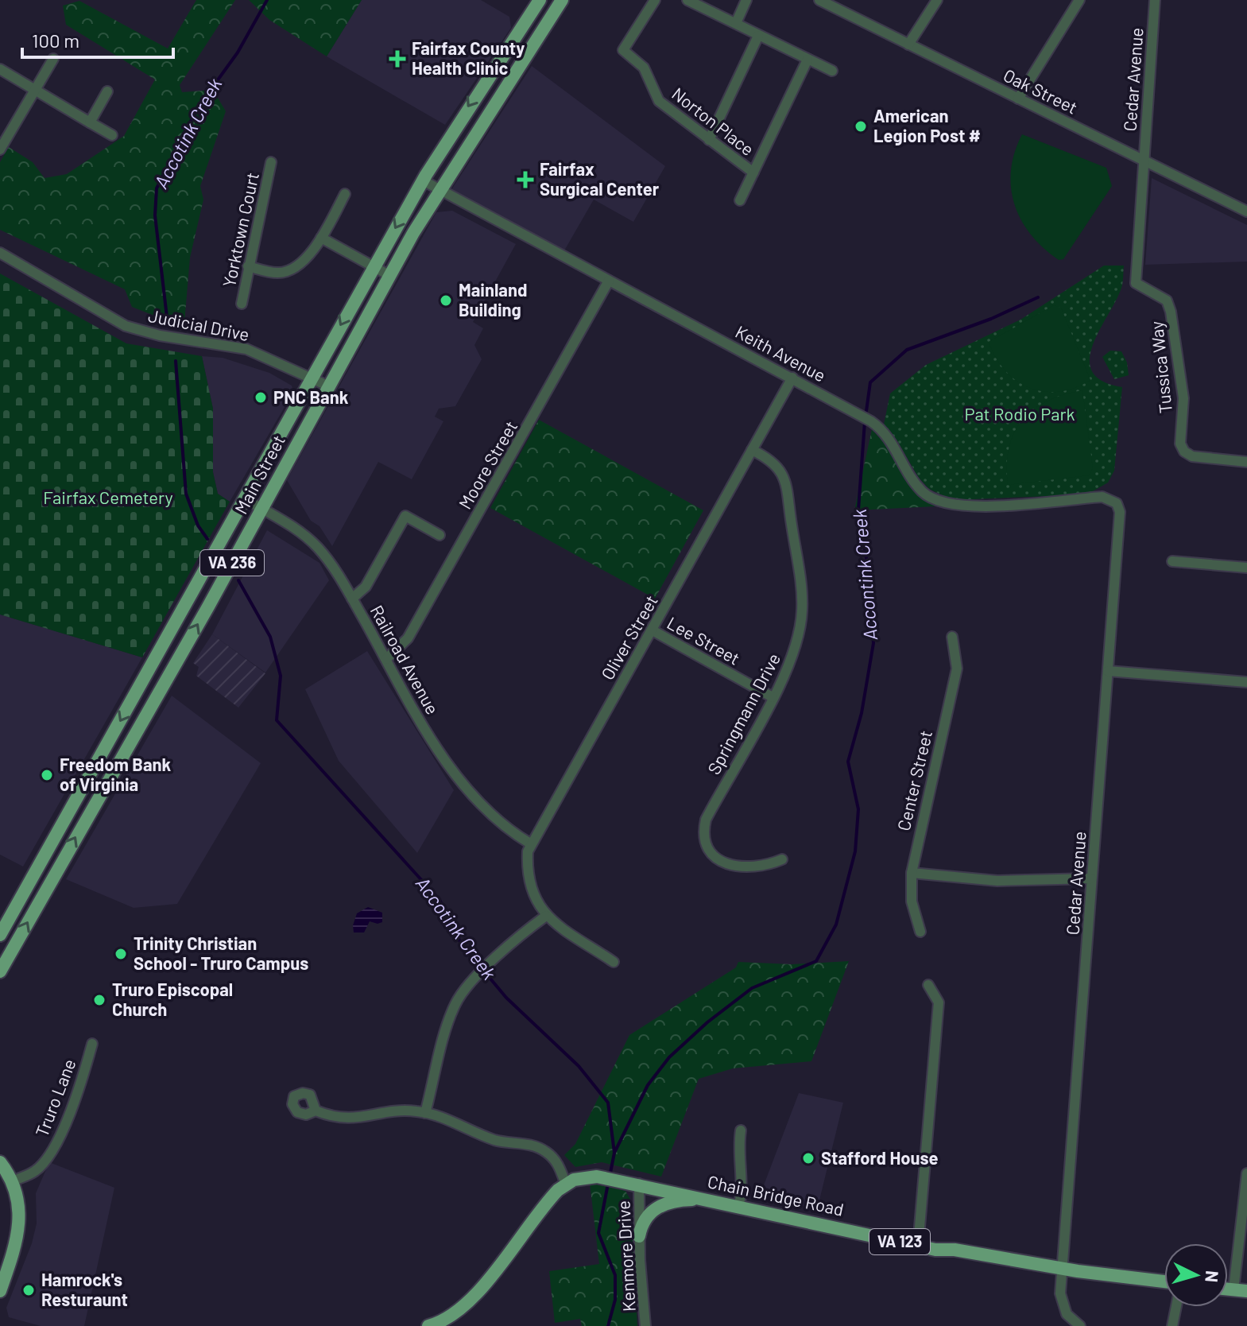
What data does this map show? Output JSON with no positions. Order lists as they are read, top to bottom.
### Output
{
  "streets": {
    "main road": [
      "Main Street",
      "VA 236",
      "Chain Bridge Road",
      "VA 123"
    ],
    "street": [
      "Cedar Avenue",
      "Oak Street",
      "Norton Place",
      "Yorktown Court",
      "Judicial Drive",
      "Keith Avenue",
      "Tussica Way",
      "Moore Street",
      "Oliver Street",
      "Lee Street",
      "Railroad Avenue",
      "Springmann Drive",
      "Center Street",
      "Truro Lane",
      "Kenmore Drive"
    ]
  },
  "crossings": [
    ["Cedar Avenue", "Oak Street"],
    ["Cedar Avenue", "Keith Avenue"],
    ["Cedar Avenue", "Tussica Way"],
    ["Cedar Avenue", "Chain Bridge Road"],
    ["Judicial Drive", "Main Street"],
    ["Keith Avenue", "Moore Street"],
    ["Keith Avenue", "Main Street"],
    ["Keith Avenue", "Oliver Street"],
    ["Moore Street", "Railroad Avenue"],
    ["Main Street", "Railroad Avenue"],
    ["Oliver Street", "Lee Street"],
    ["Oliver Street", "Railroad Avenue"],
    ["Oliver Street", "Springmann Drive"],
    ["Lee Street", "Springmann Drive"],
    ["Chain Bridge Road", "Kenmore Drive"]
  ],
  "water": ["Accotink Creek", "Accontink Creek"],
  "parks": ["Pat Rodio Park", "Fairfax Cemetery"],
  "places": {
    "health": ["Fairfax County Health Clinic", "Fairfax Surgical Center"],
    "other": [
      "American Legion Post #",
      "Mainland Building",
      "PNC Bank",
      "Freedom Bank of Virginia",
      "Trinity Christian School - Truro Campus",
      "Truro Episcopal Church",
      "Stafford House",
      "Hamrock's Resturaunt"
    ]
  },
  "scale_bar": "100 m",
  "north": "right"
}
